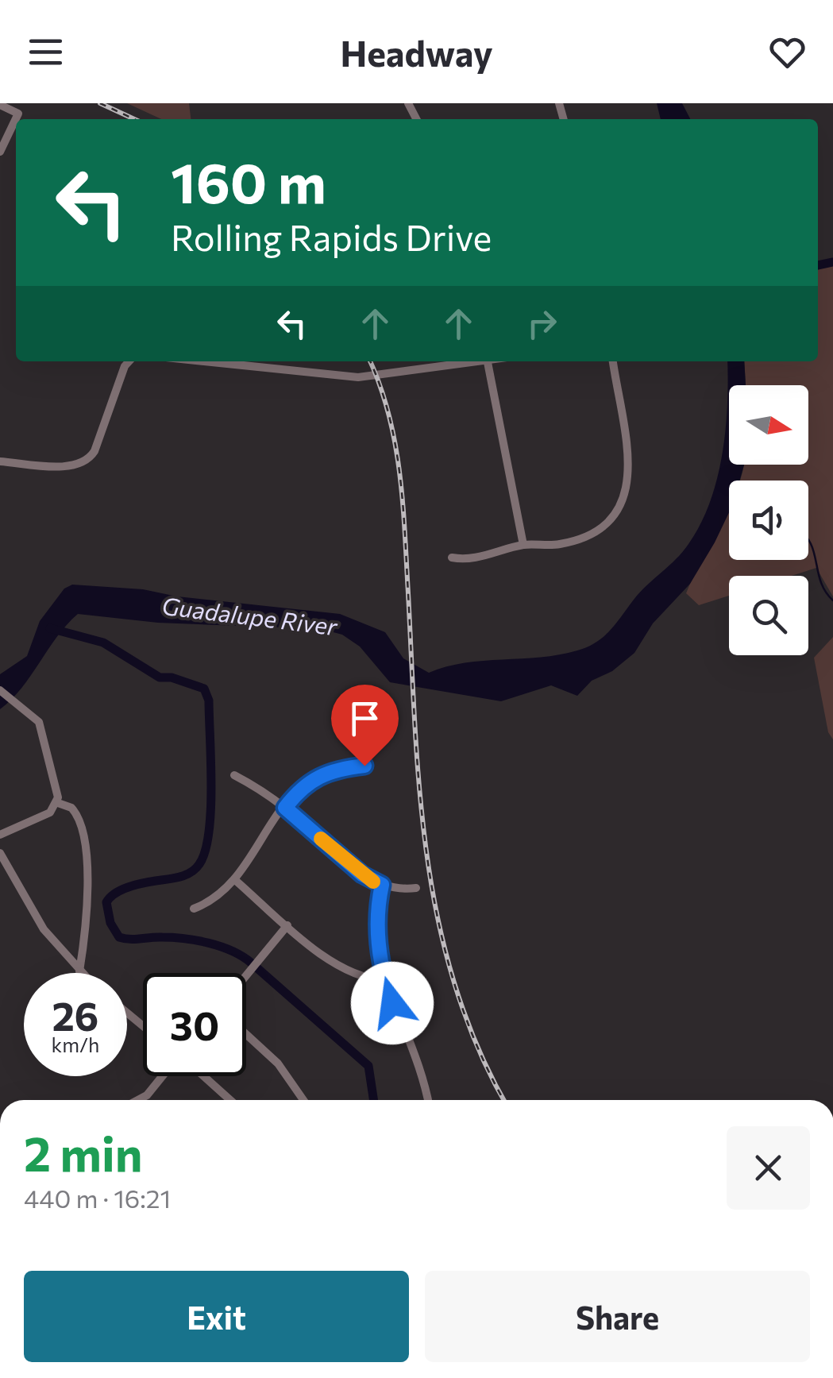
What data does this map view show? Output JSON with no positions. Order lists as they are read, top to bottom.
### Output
{
  "water": ["Guadalupe River"],
  "north": "right",
  "page": {
    "header": "Headway",
    "turn": ["160 m", "Rolling Rapids Drive"],
    "speed": "26 km/h",
    "limit": "30",
    "heading": ["2 min", "440 m · 16:21"],
    "buttons": ["Exit", "Share"]
  }
}
